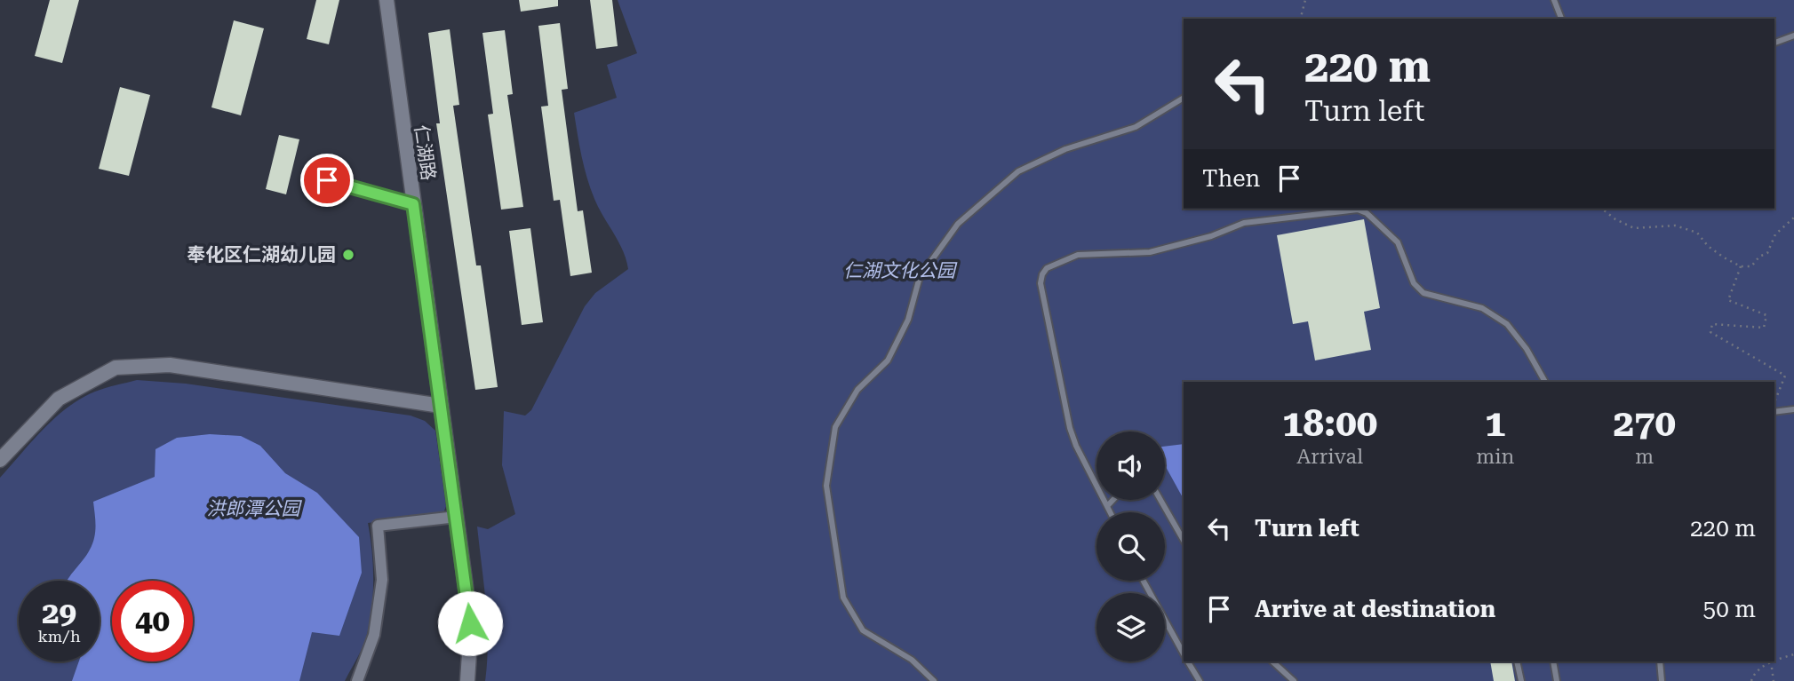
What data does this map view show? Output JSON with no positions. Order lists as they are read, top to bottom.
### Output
{
  "streets": {
    "street": ["仁湖路"]
  },
  "parks": ["仁湖文化公园", "洪郎潭公园"],
  "places": ["奉化区仁湖幼儿园"],
  "page": {
    "turn": ["220 m", "Turn left"],
    "then": "Then",
    "eta": [
      "18:00",
      "Arrival",
      "1",
      "min",
      "270",
      "m"
    ],
    "list": [
      {
        "name": "Turn left",
        "value": "220 m"
      },
      {
        "name": "Arrive at destination",
        "value": "50 m"
      }
    ],
    "speed": "29 km/h",
    "limit": "40"
  }
}
